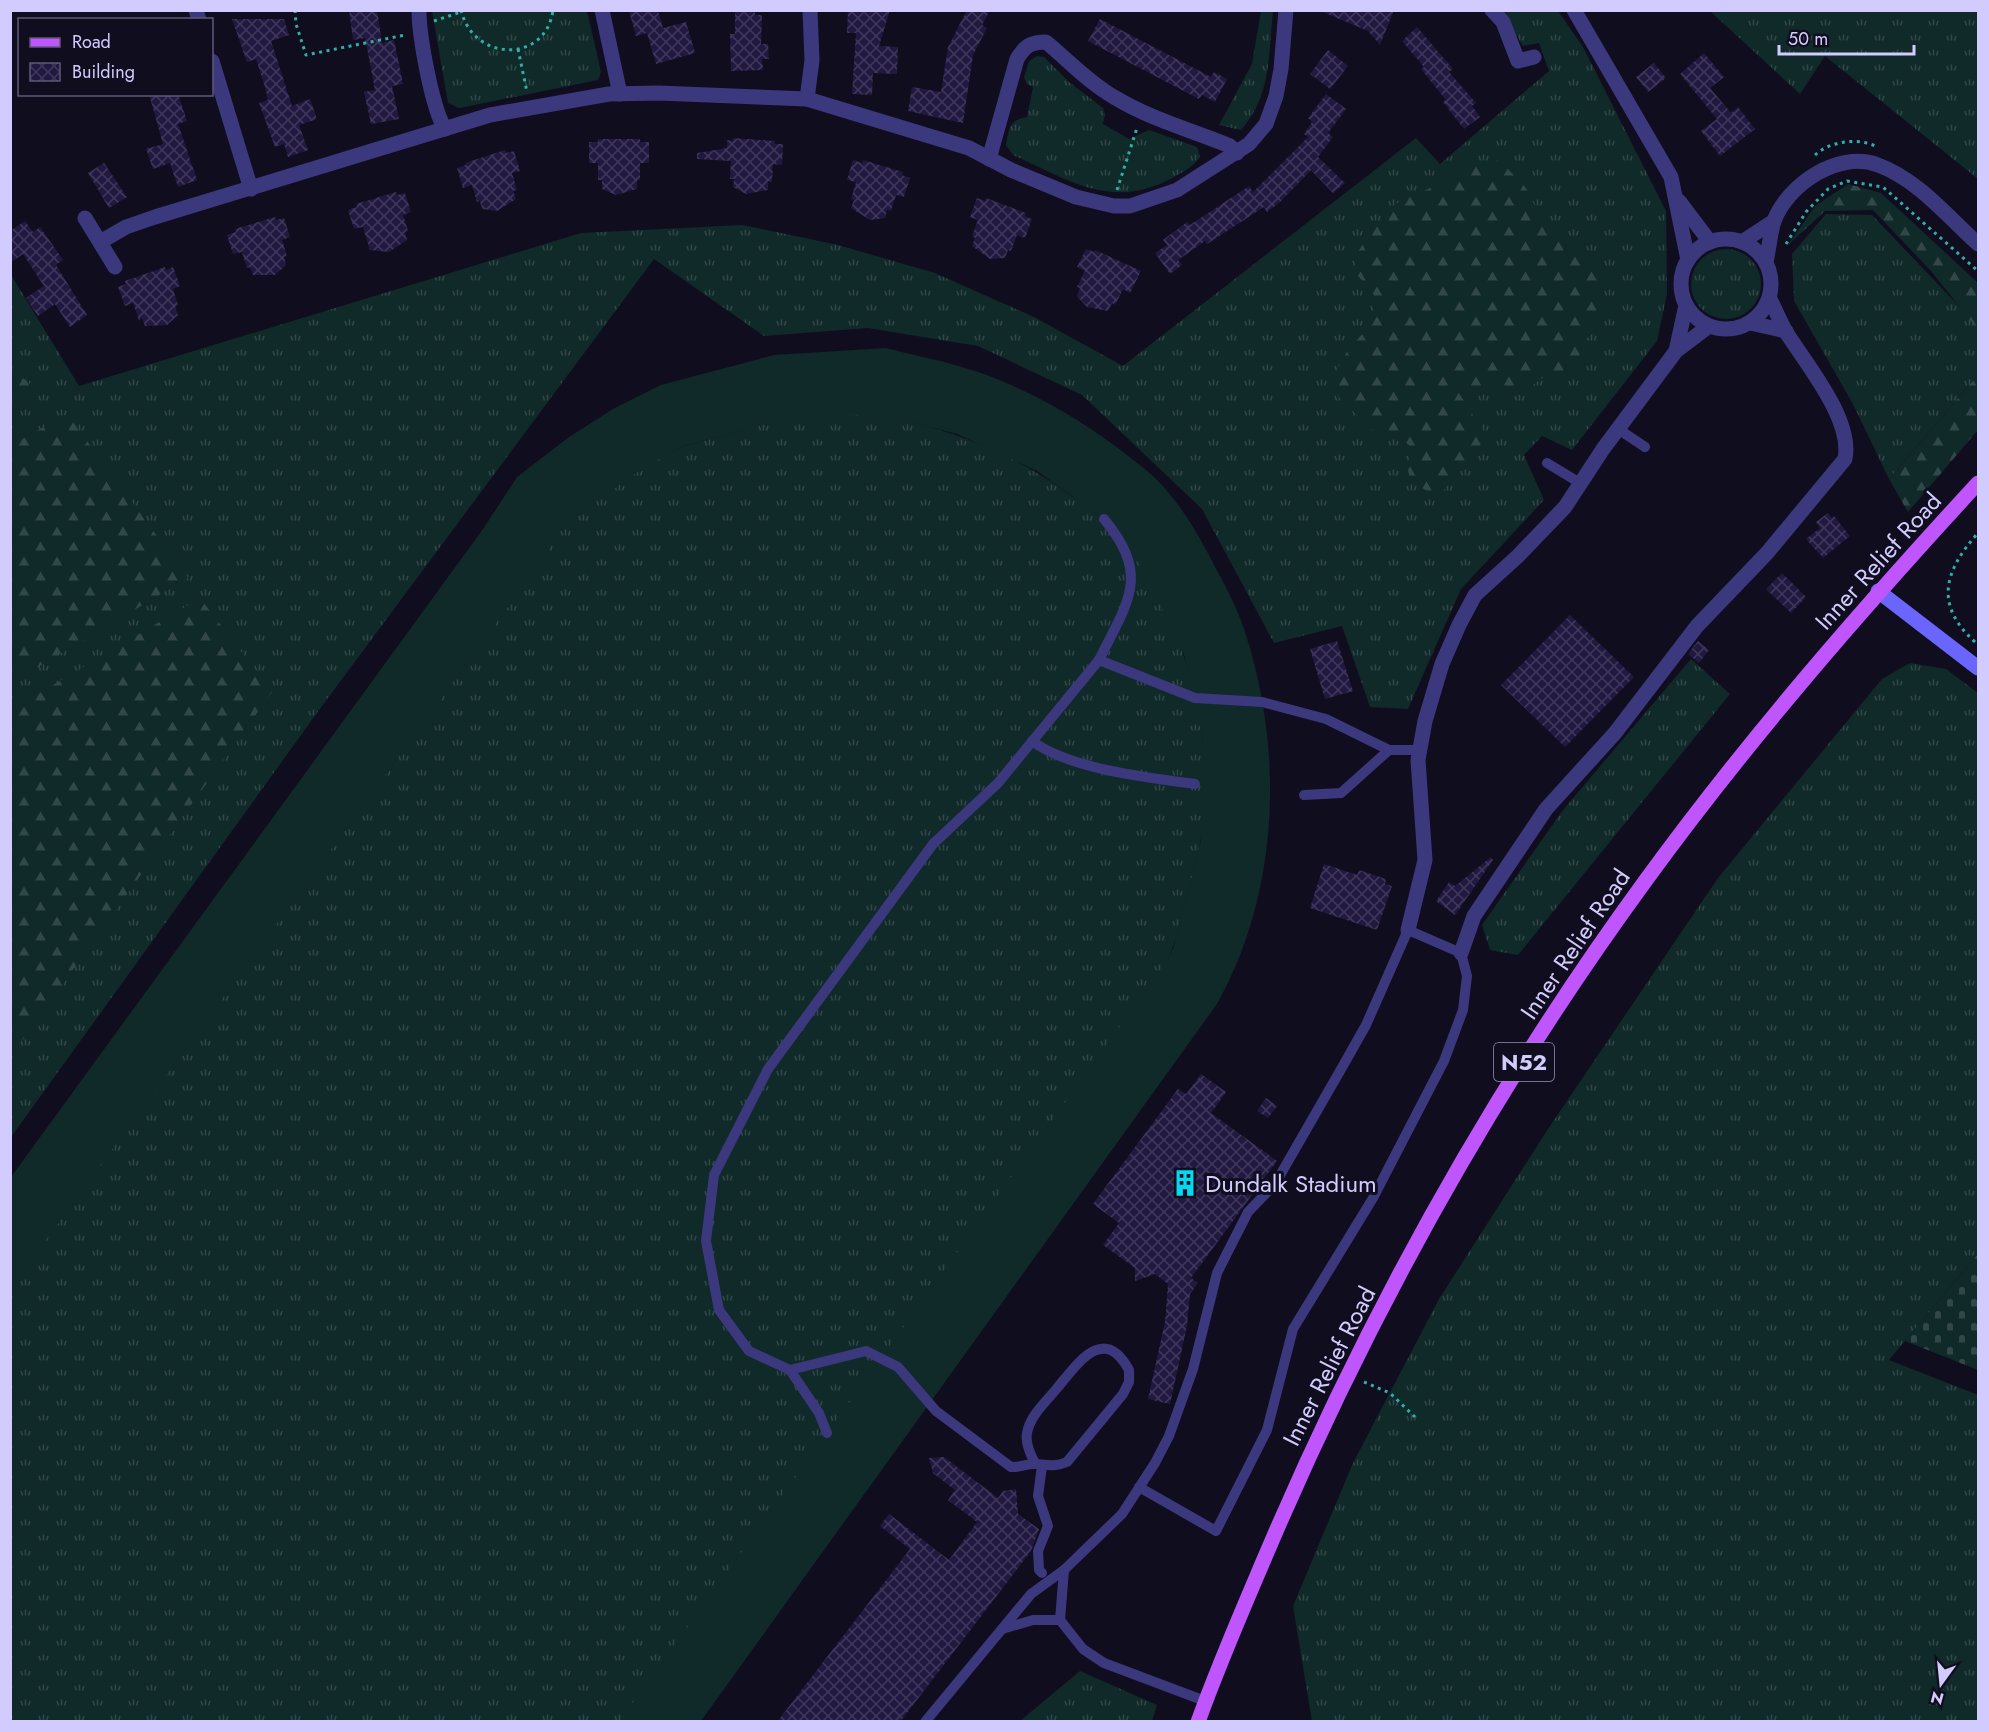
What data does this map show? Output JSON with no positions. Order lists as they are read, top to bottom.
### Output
{
  "streets": {
    "main road": ["Inner Relief Road", "N52"]
  },
  "places": {
    "building": ["Dundalk Stadium"]
  },
  "legend": ["Road", "Building"],
  "scale_bar": "50 m",
  "north": "bottom"
}
